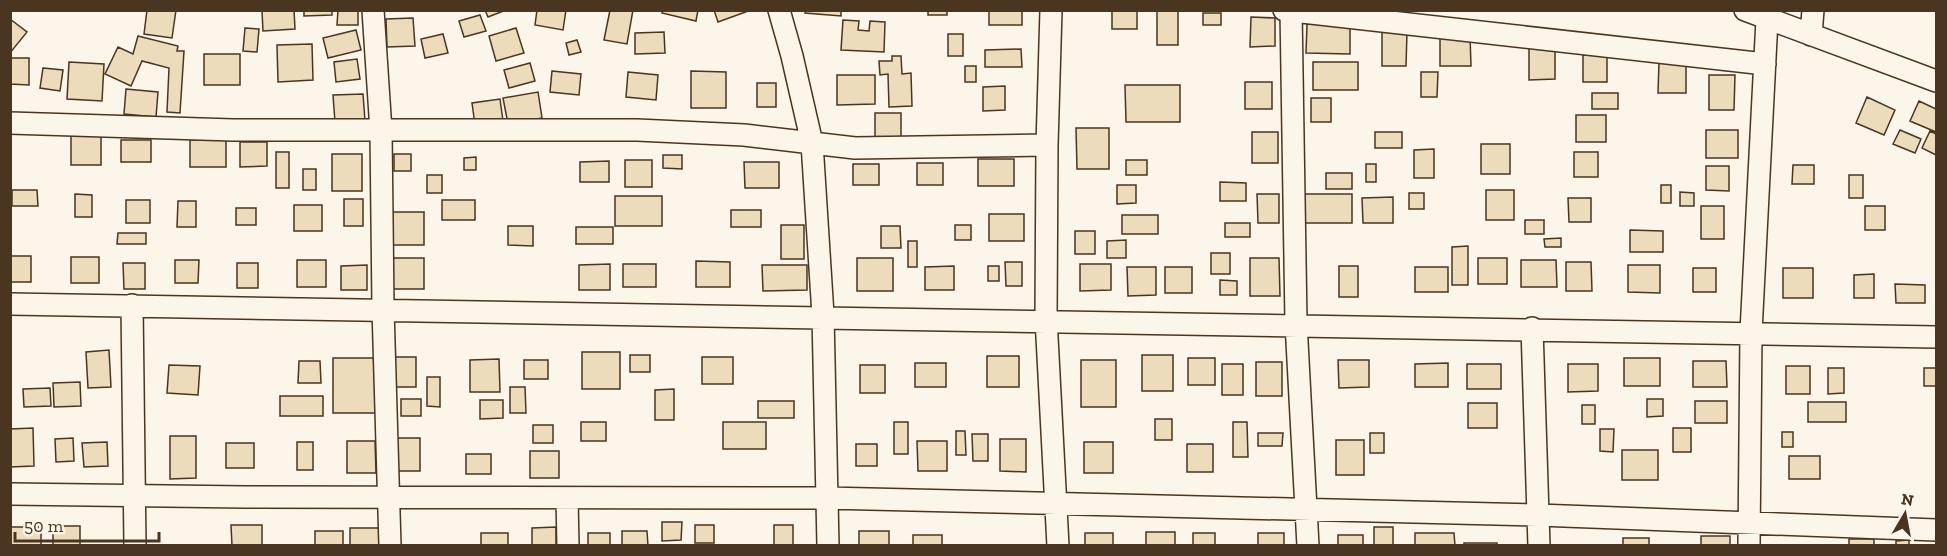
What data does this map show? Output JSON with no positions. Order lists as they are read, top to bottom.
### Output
{
  "scale_bar": "50 m",
  "north": "top"
}
